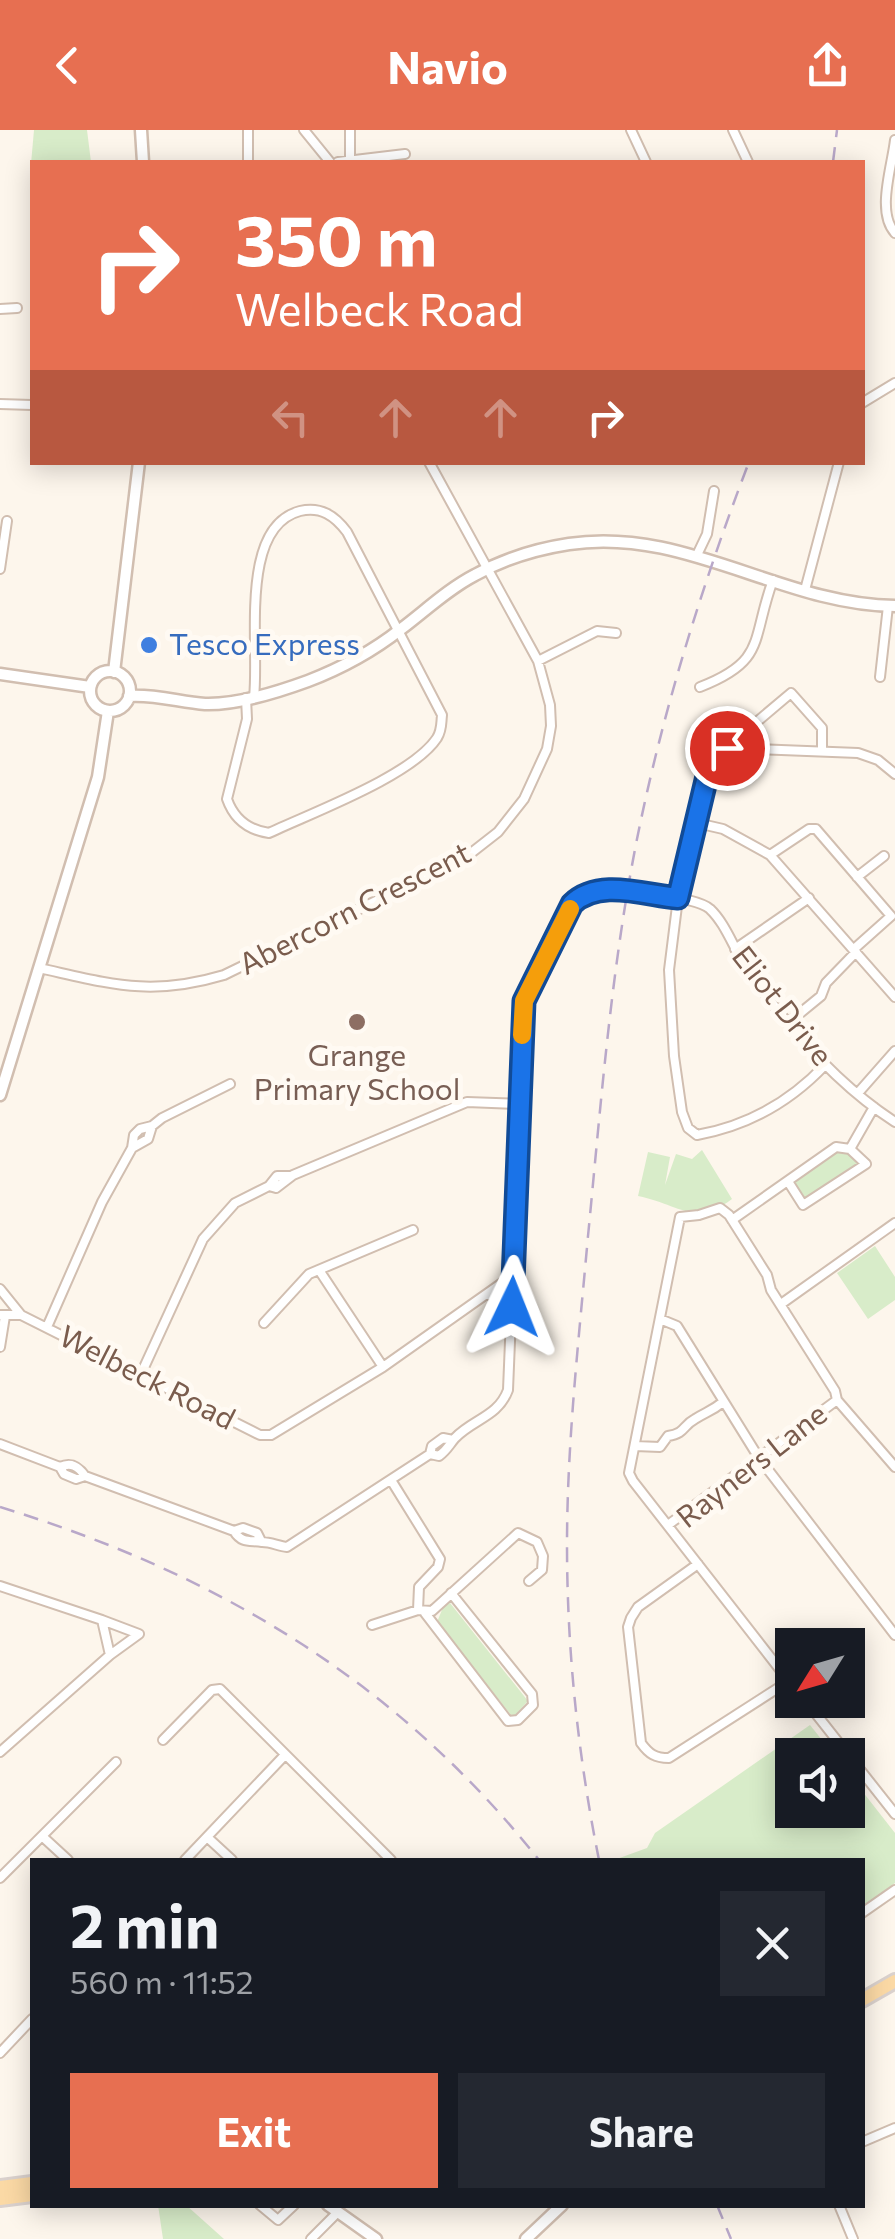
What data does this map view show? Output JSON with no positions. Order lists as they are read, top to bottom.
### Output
{
  "streets": {
    "street": [
      "Abercorn Crescent",
      "Eliot Drive",
      "Welbeck Road",
      "Rayners Lane"
    ]
  },
  "places": ["Tesco Express", "Grange Primary School"],
  "north": "bottom left",
  "page": {
    "header": "Navio",
    "turn": ["350 m", "Welbeck Road"],
    "heading": ["2 min", "560 m · 11:52"],
    "buttons": ["Exit", "Share"]
  }
}
